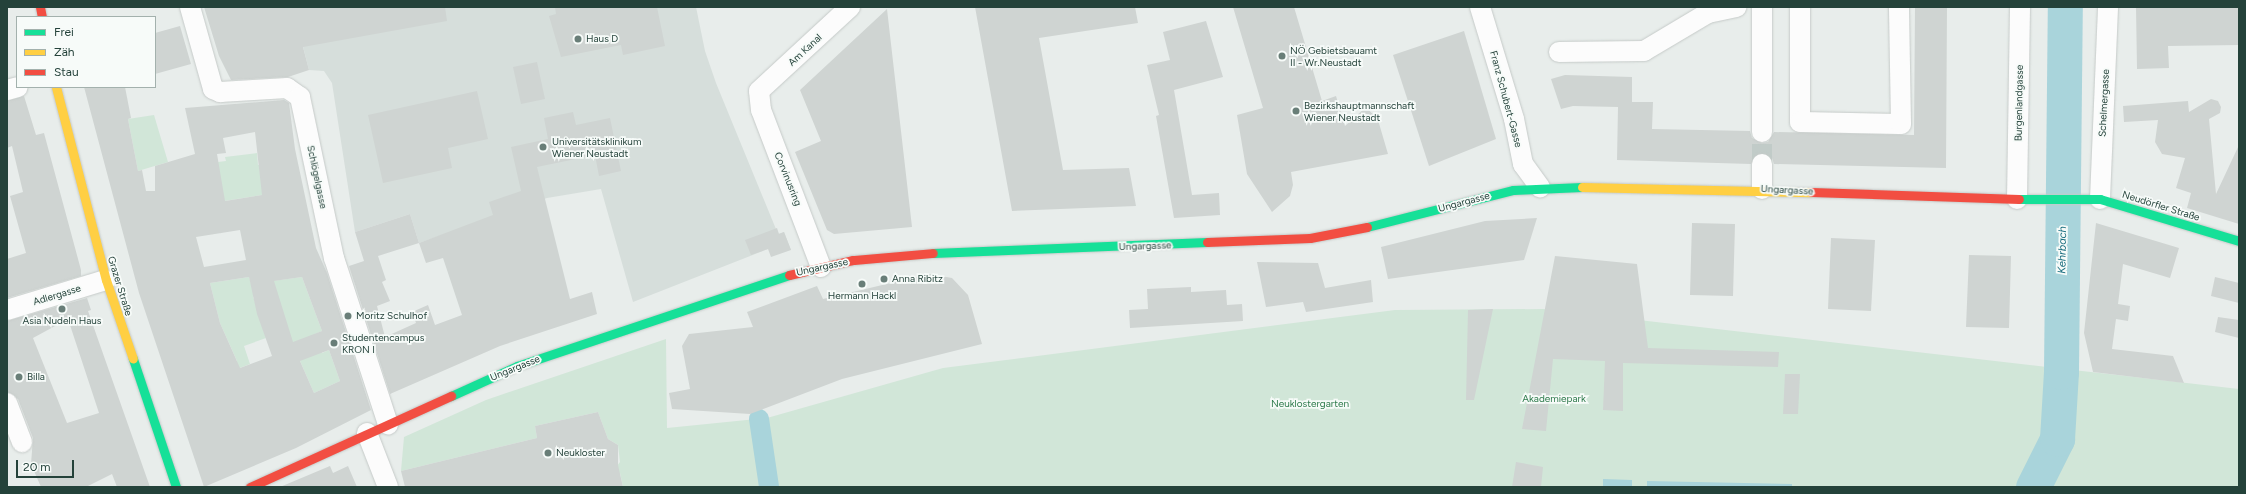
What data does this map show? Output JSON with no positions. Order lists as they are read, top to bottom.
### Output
{
  "streets": {
    "main road": ["Ungargasse", "Neudörfler Straße", "Grazer Straße"],
    "street": [
      "Am Kanal",
      "Franz Schubert-Gasse",
      "Burgenlandgasse",
      "Schelmergasse",
      "Schlögelgasse",
      "Corvinusring",
      "Adlergasse"
    ]
  },
  "crossings": [
    ["Am Kanal", "Corvinusring"],
    ["Franz Schubert-Gasse", "Ungargasse"],
    ["Burgenlandgasse", "Ungargasse"],
    ["Schelmergasse", "Neudörfler Straße"],
    ["Schlögelgasse", "Ungargasse"],
    ["Corvinusring", "Ungargasse"],
    ["Ungargasse", "Neudörfler Straße"],
    ["Grazer Straße", "Adlergasse"]
  ],
  "water": ["Kehrbach"],
  "parks": ["Akademiepark", "Neuklostergarten"],
  "places": [
    "Haus D",
    "NÖ Gebietsbauamt II - Wr.Neustadt",
    "Bezirkshauptmannschaft Wiener Neustadt",
    "Universitätsklinikum Wiener Neustadt",
    "Anna Ribitz",
    "Hermann Hackl",
    "Asia Nudeln Haus",
    "Moritz Schulhof",
    "Studentencampus KRON I",
    "Billa",
    "Neukloster"
  ],
  "legend": ["Frei", "Zäh", "Stau"],
  "scale_bar": "20 m"
}
